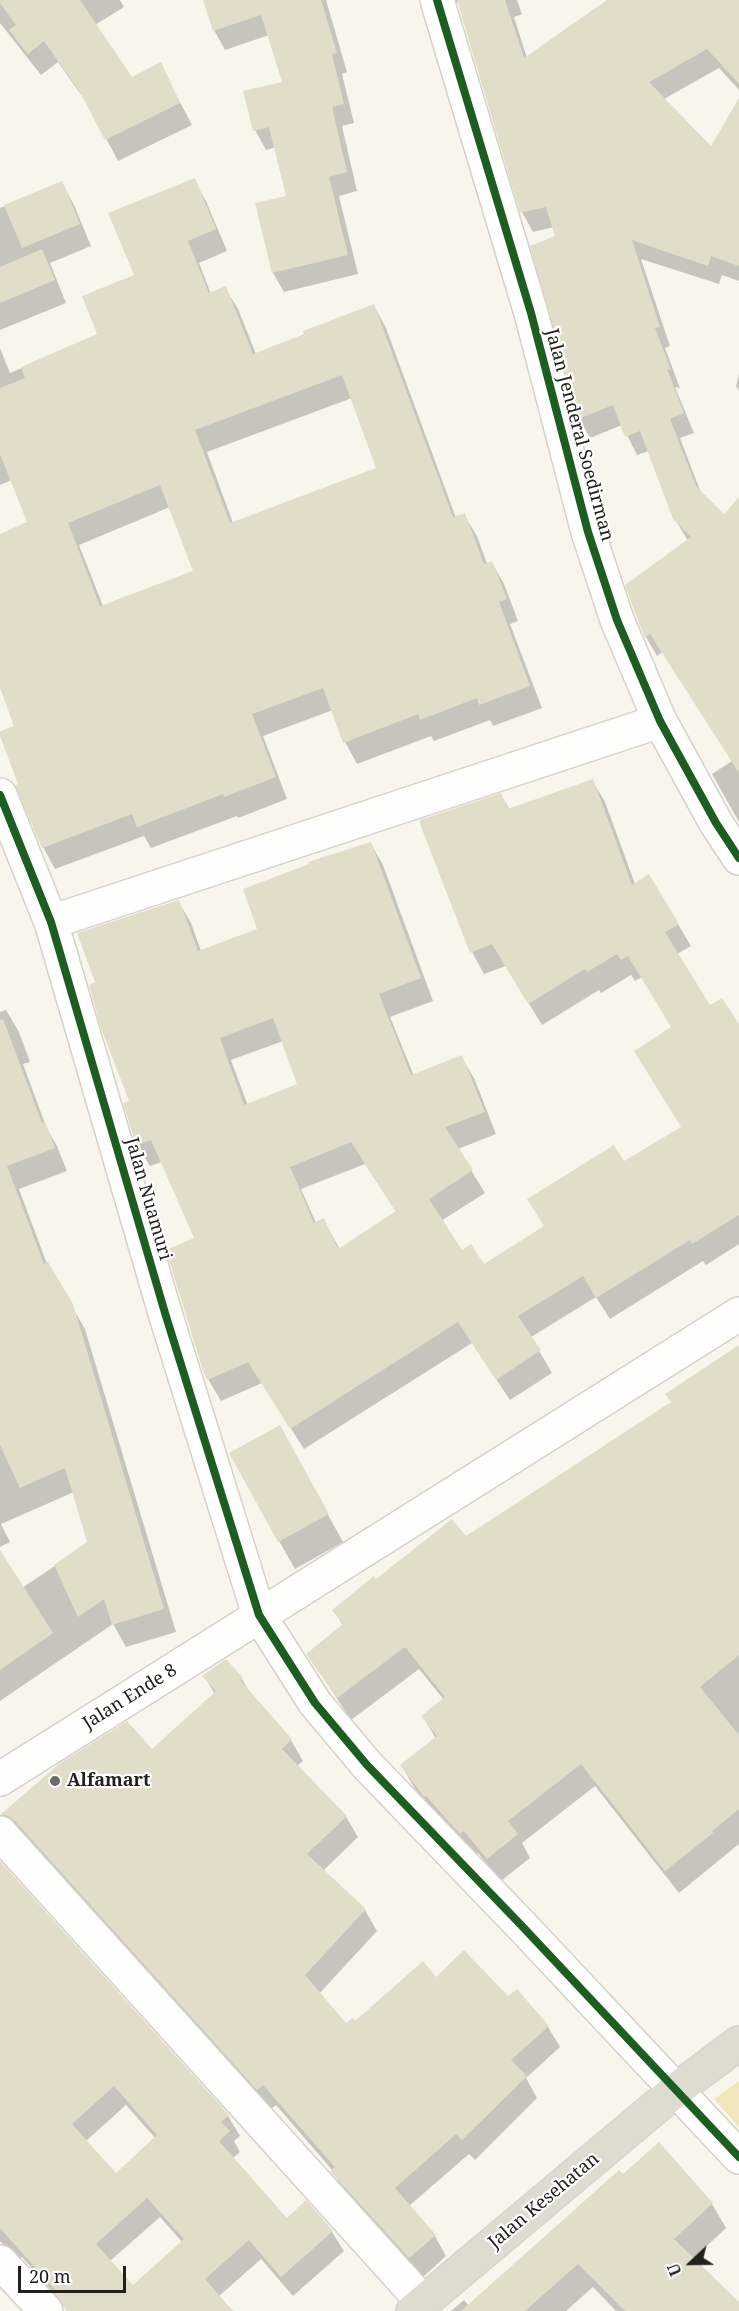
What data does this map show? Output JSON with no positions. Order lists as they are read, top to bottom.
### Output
{
  "streets": {
    "highway": ["Jalan Kesehatan"],
    "street": ["Jalan Jenderal Soedirman", "Jalan Nuamuri", "Jalan Ende 8"]
  },
  "crossings": [
    ["Jalan Nuamuri", "Jalan Ende 8"],
    ["Jalan Nuamuri", "Jalan Kesehatan"]
  ],
  "places": ["Alfamart"],
  "scale_bar": "20 m",
  "north": "left"
}
